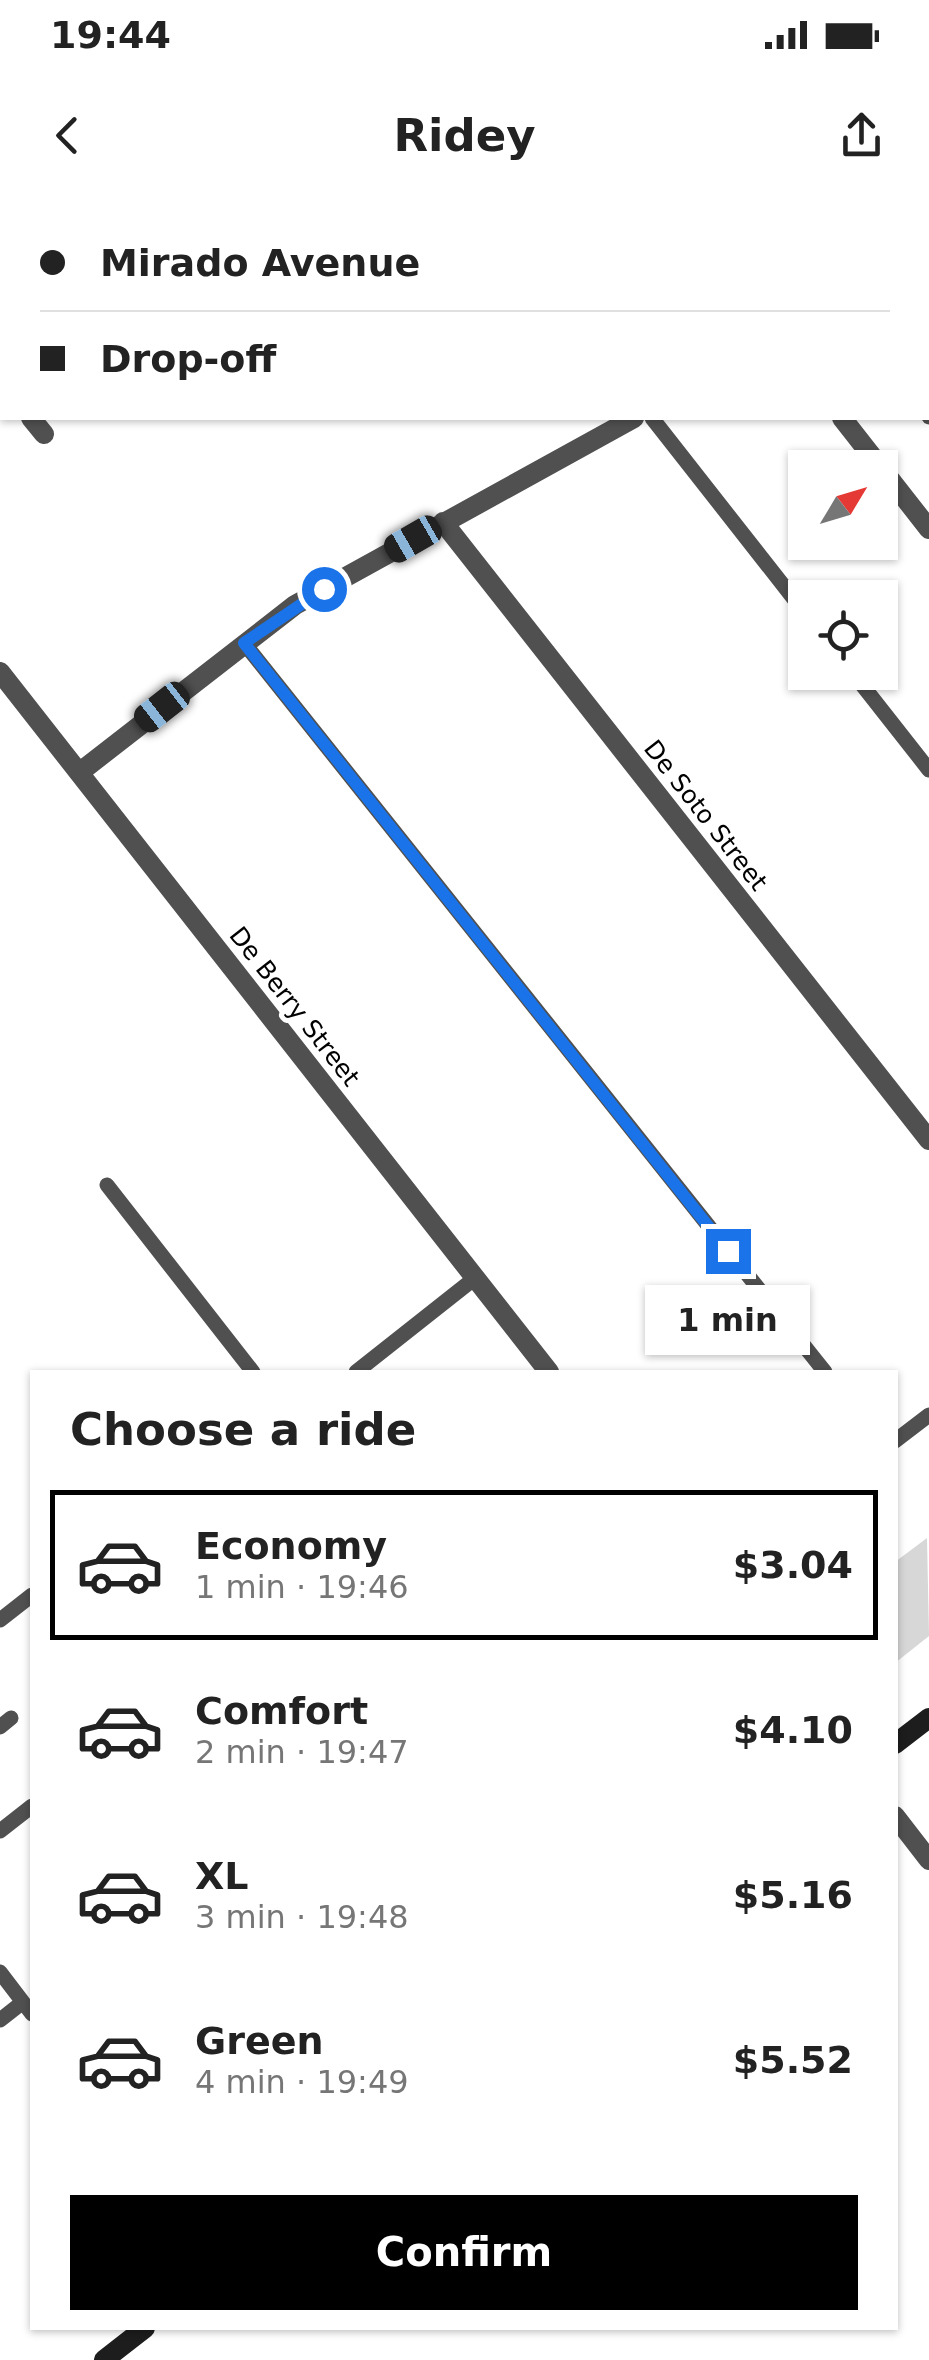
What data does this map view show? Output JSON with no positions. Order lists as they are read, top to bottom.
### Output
{
  "streets": {
    "street": ["De Soto Street", "De Berry Street"]
  },
  "north": "top right",
  "page": {
    "status": "19:44",
    "header": "Ridey",
    "banner": ["Mirado Avenue", "Drop-off"],
    "bubble": "1 min",
    "heading": "Choose a ride",
    "list": [
      {
        "name": "Economy",
        "note": "1 min · 19:46",
        "value": "$3.04"
      },
      {
        "name": "Comfort",
        "note": "2 min · 19:47",
        "value": "$4.10"
      },
      {
        "name": "XL",
        "note": "3 min · 19:48",
        "value": "$5.16"
      },
      {
        "name": "Green",
        "note": "4 min · 19:49",
        "value": "$5.52"
      }
    ],
    "buttons": "Confirm"
  }
}
